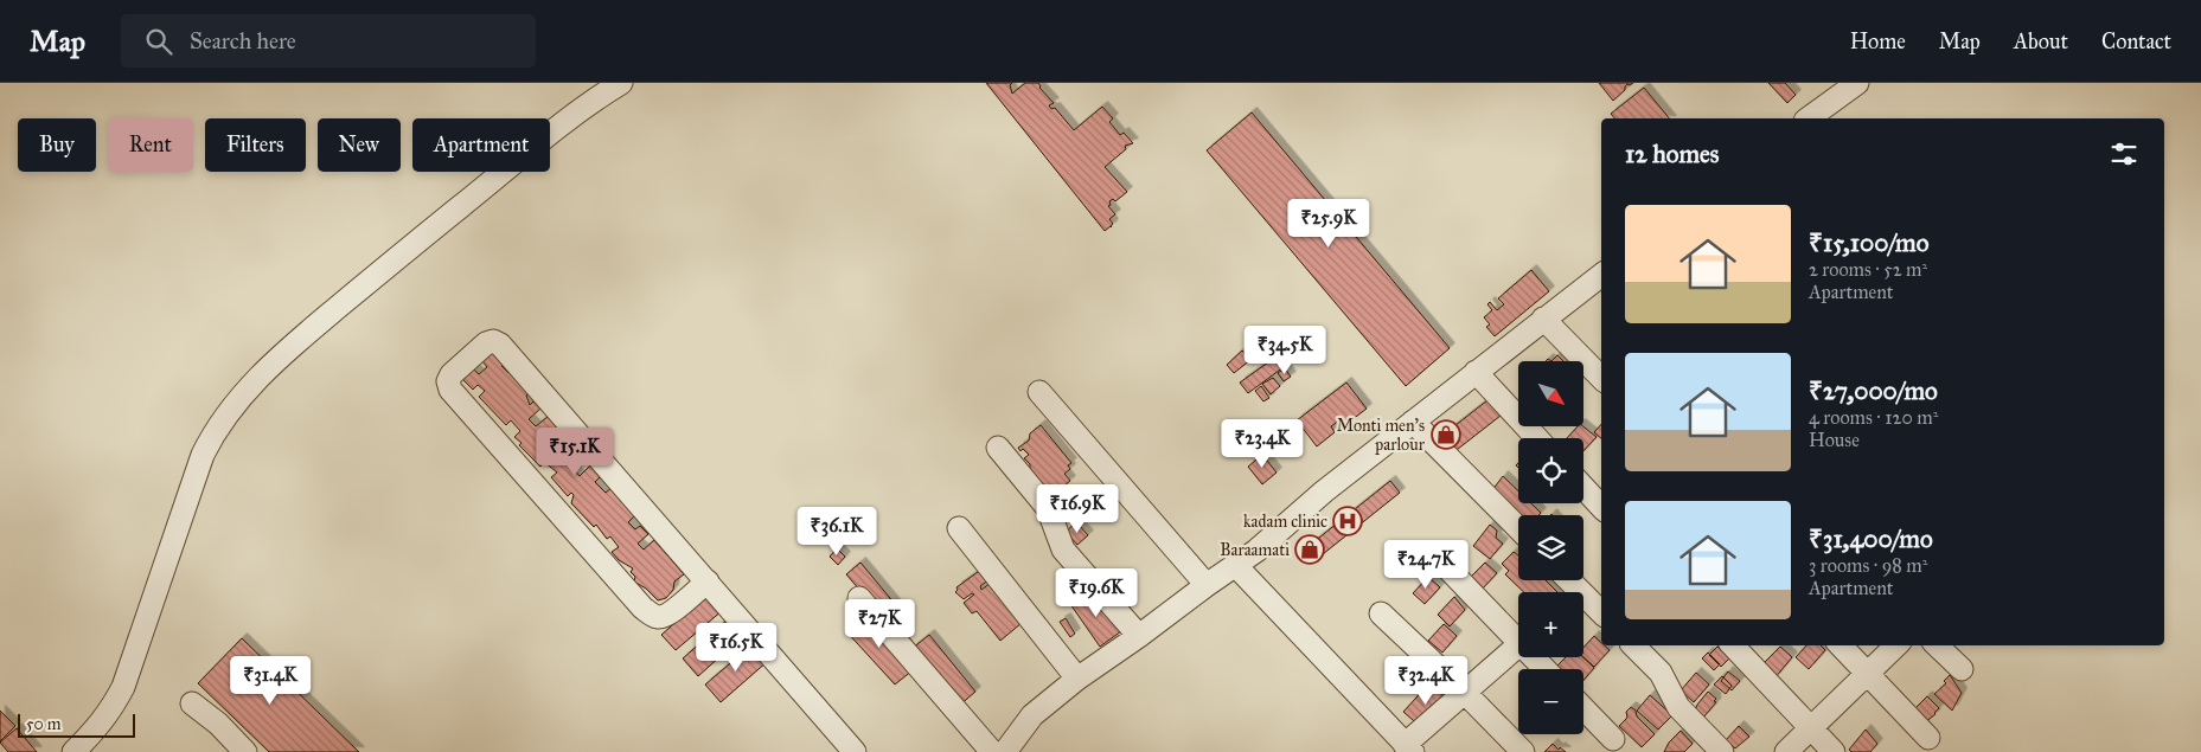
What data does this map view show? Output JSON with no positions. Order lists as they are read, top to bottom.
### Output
{
  "places": {
    "shop": ["Monti men's parlour", "Baraamati"],
    "hospital": ["kadam clinic"]
  },
  "scale_bar": "50 m",
  "north": "bottom right",
  "page": {
    "header": "Map",
    "search": "Search here",
    "nav": [
      "Home",
      "Map",
      "About",
      "Contact"
    ],
    "chip": [
      "Buy",
      "Rent",
      "Filters",
      "New",
      "Apartment"
    ],
    "heading": "12 homes",
    "list": [
      {
        "name": "₹15,100/mo",
        "note": "2 rooms · 52 m² · Apartment"
      },
      {
        "name": "₹27,000/mo",
        "note": "4 rooms · 120 m² · House"
      },
      {
        "name": "₹31,400/mo",
        "note": "3 rooms · 98 m² · Apartment"
      }
    ],
    "price": [
      "₹25.9K",
      "₹34.5K",
      "₹23.4K",
      "₹15.1K",
      "₹16.9K",
      "₹36.1K",
      "₹24.7K",
      "₹19.6K",
      "₹27K",
      "₹16.5K",
      "₹31.4K",
      "₹32.4K"
    ],
    "map_buttons": ["+", "−"],
    "scale": "50 m"
  }
}
